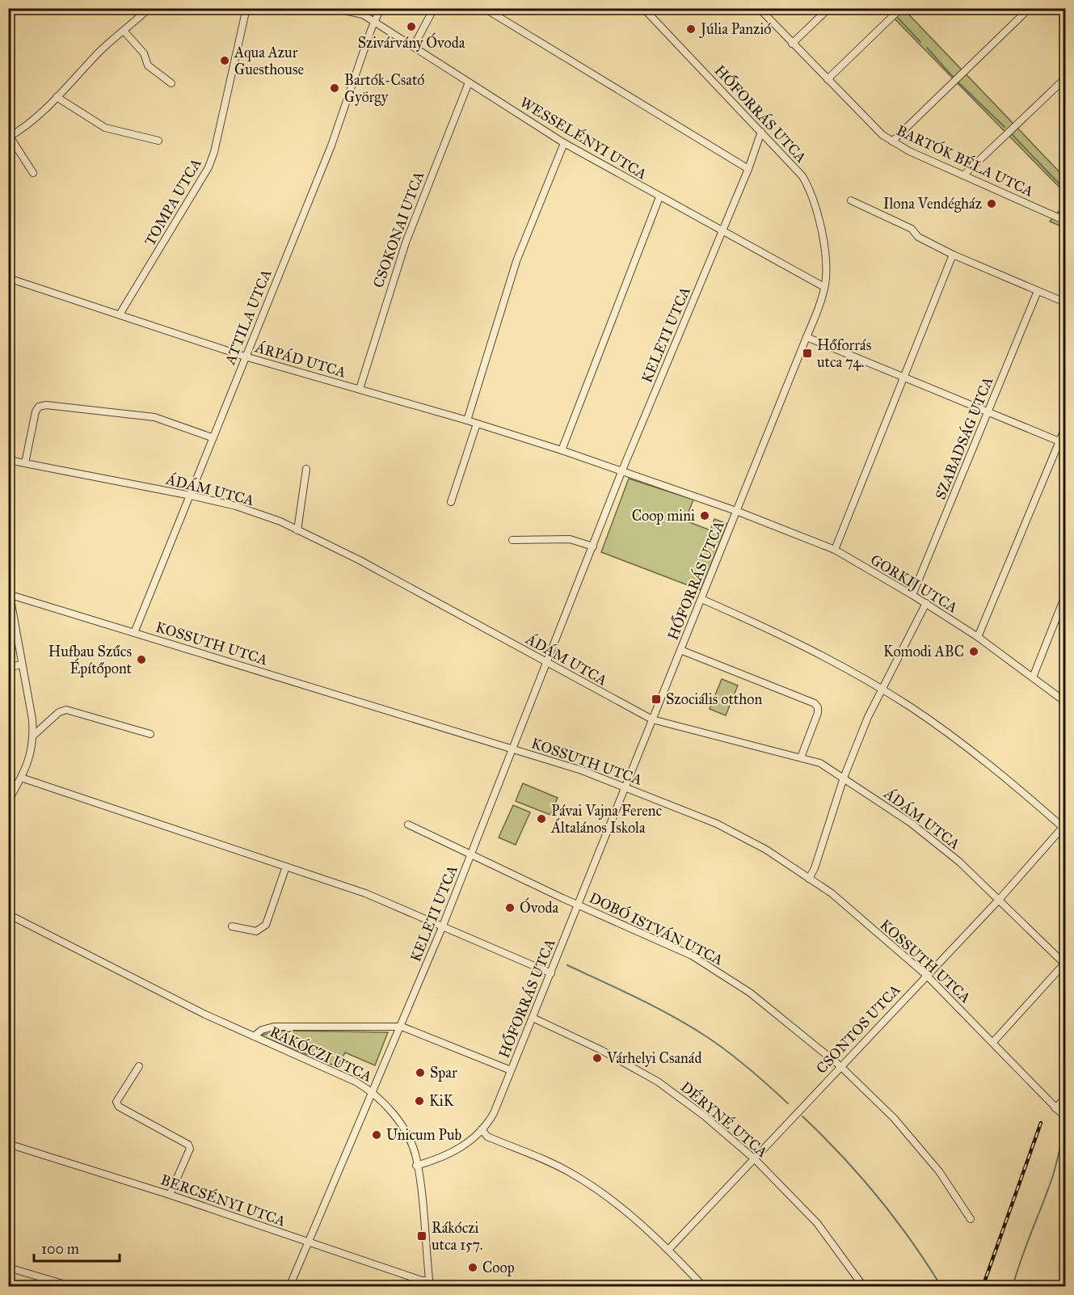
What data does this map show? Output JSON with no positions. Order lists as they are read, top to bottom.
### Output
{
  "streets": {
    "street": [
      "HŐFORRÁS UTCA",
      "WESSELÉNYI UTCA",
      "BARTÓK BÉLA UTCA",
      "TOMPA UTCA",
      "CSOKONAI UTCA",
      "ATTILA UTCA",
      "KELETI UTCA",
      "ÁRPÁD UTCA",
      "SZABADSÁG UTCA",
      "ÁDÁM UTCA",
      "GORKIJ UTCA",
      "KOSSUTH UTCA",
      "DOBÓ ISTVÁN UTCA",
      "CSONTOS UTCA",
      "RÁKÓCZI UTCA",
      "DÉRYNÉ UTCA",
      "BERCSÉNYI UTCA"
    ]
  },
  "crossings": [
    ["HŐFORRÁS UTCA", "WESSELÉNYI UTCA"],
    ["HŐFORRÁS UTCA", "KELETI UTCA"],
    ["HŐFORRÁS UTCA", "ÁRPÁD UTCA"],
    ["HŐFORRÁS UTCA", "ÁDÁM UTCA"],
    ["HŐFORRÁS UTCA", "GORKIJ UTCA"],
    ["HŐFORRÁS UTCA", "KOSSUTH UTCA"],
    ["HŐFORRÁS UTCA", "DOBÓ ISTVÁN UTCA"],
    ["HŐFORRÁS UTCA", "RÁKÓCZI UTCA"],
    ["HŐFORRÁS UTCA", "DÉRYNÉ UTCA"],
    ["WESSELÉNYI UTCA", "CSOKONAI UTCA"],
    ["WESSELÉNYI UTCA", "ATTILA UTCA"],
    ["WESSELÉNYI UTCA", "KELETI UTCA"],
    ["TOMPA UTCA", "ÁRPÁD UTCA"],
    ["CSOKONAI UTCA", "ÁRPÁD UTCA"],
    ["ATTILA UTCA", "ÁRPÁD UTCA"],
    ["ATTILA UTCA", "ÁDÁM UTCA"],
    ["ATTILA UTCA", "KOSSUTH UTCA"],
    ["KELETI UTCA", "ÁRPÁD UTCA"],
    ["KELETI UTCA", "ÁDÁM UTCA"],
    ["KELETI UTCA", "KOSSUTH UTCA"],
    ["KELETI UTCA", "DOBÓ ISTVÁN UTCA"],
    ["KELETI UTCA", "RÁKÓCZI UTCA"],
    ["KELETI UTCA", "BERCSÉNYI UTCA"],
    ["ÁRPÁD UTCA", "GORKIJ UTCA"],
    ["SZABADSÁG UTCA", "GORKIJ UTCA"],
    ["ÁDÁM UTCA", "CSONTOS UTCA"],
    ["KOSSUTH UTCA", "CSONTOS UTCA"],
    ["DOBÓ ISTVÁN UTCA", "CSONTOS UTCA"],
    ["CSONTOS UTCA", "DÉRYNÉ UTCA"],
    ["RÁKÓCZI UTCA", "BERCSÉNYI UTCA"]
  ],
  "places": {
    "other": [
      "Szivárvány Óvoda",
      "Júlia Panzió",
      "Aqua Azur Guesthouse",
      "Bartók-Csató György",
      "Ilona Vendégház",
      "Coop mini",
      "Komodi ABC",
      "Hufbau Szűcs Építőpont",
      "Pávai Vajna Ferenc Általános Iskola",
      "Óvoda",
      "Várhelyi Csanád",
      "Spar",
      "KiK",
      "Unicum Pub",
      "Coop"
    ],
    "transit": ["Hőforrás utca 74.", "Szociális otthon", "Rákóczi utca 157."]
  },
  "scale_bar": "100 m"
}
